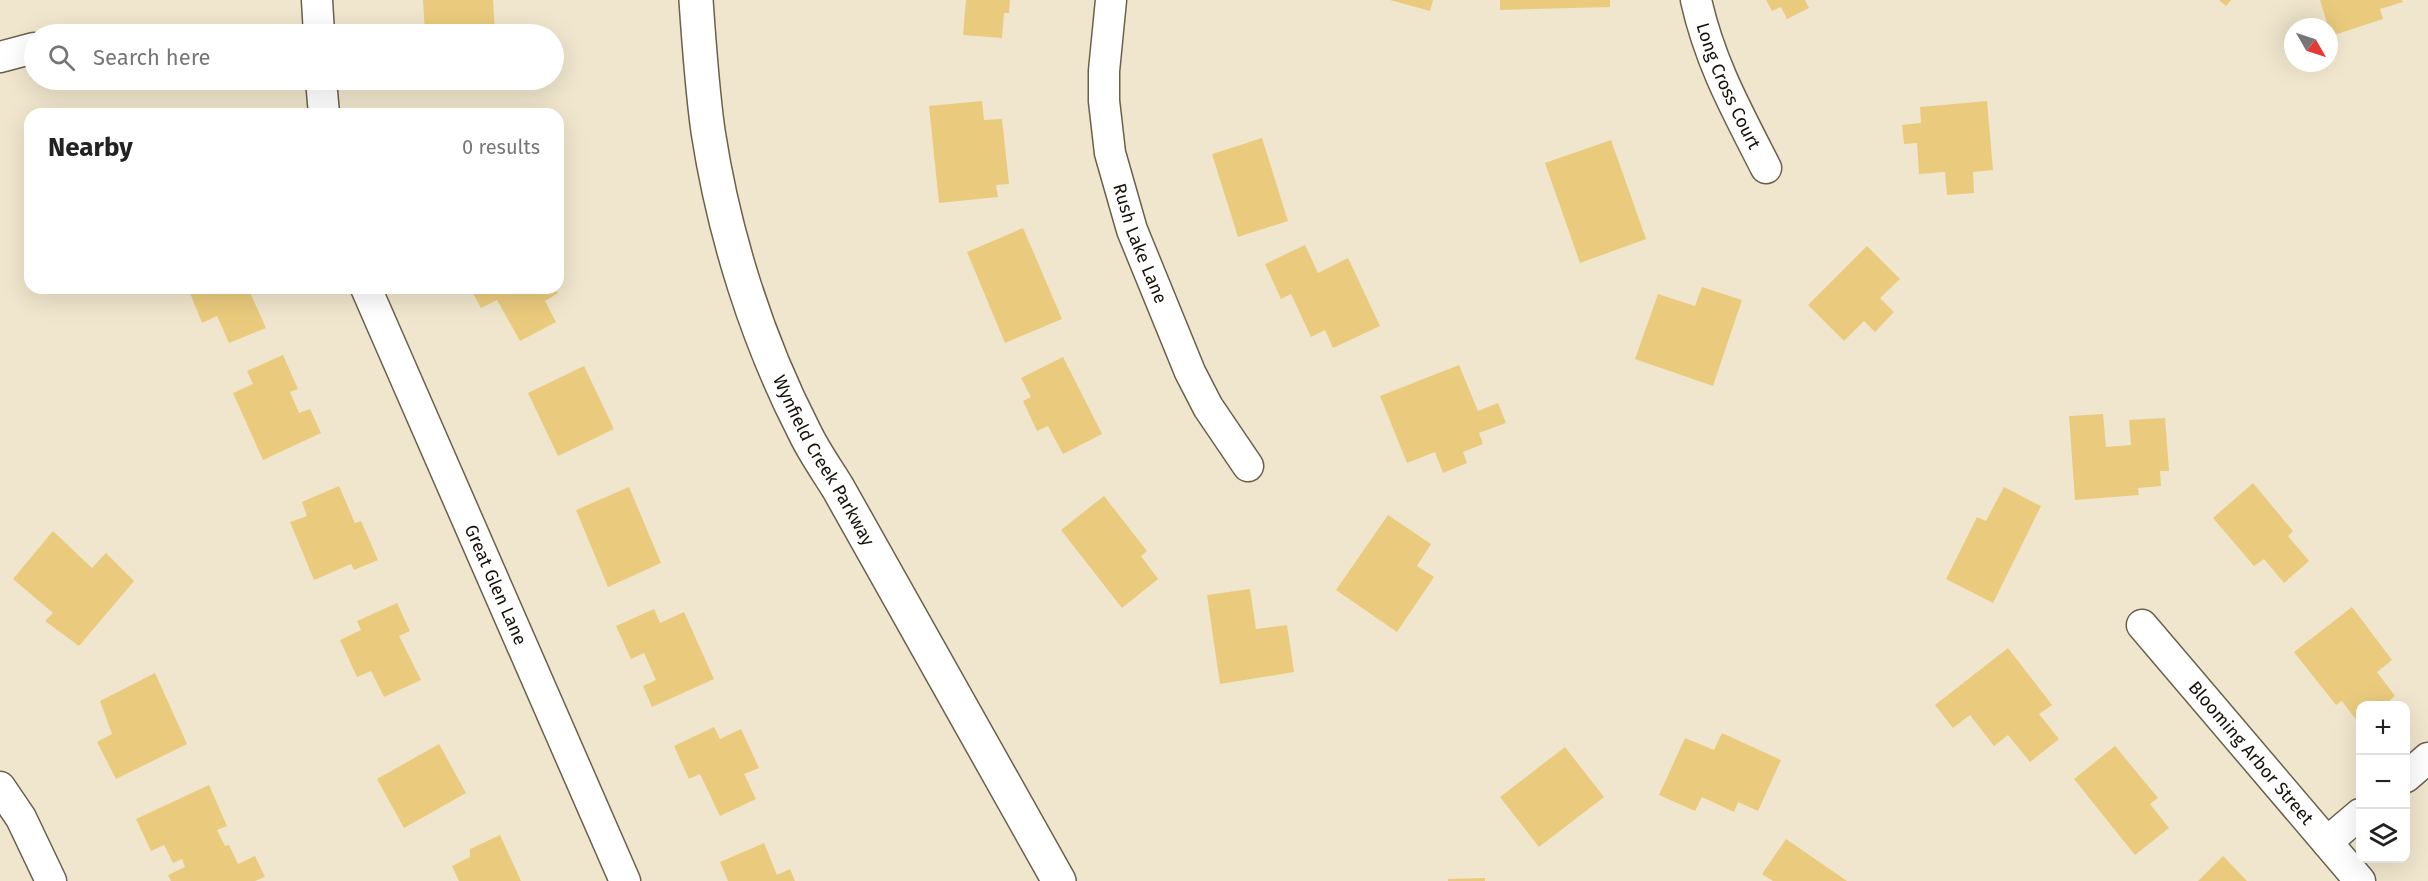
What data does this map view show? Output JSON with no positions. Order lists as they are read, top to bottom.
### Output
{
  "streets": {
    "street": [
      "Long Cross Court",
      "Rush Lake Lane",
      "Wynfield Creek Parkway",
      "Great Glen Lane",
      "Blooming Arbor Street"
    ]
  },
  "north": "bottom right",
  "page": {
    "search": "Search here",
    "heading": ["Nearby", "0 results"],
    "map_buttons": ["+", "−"]
  }
}
